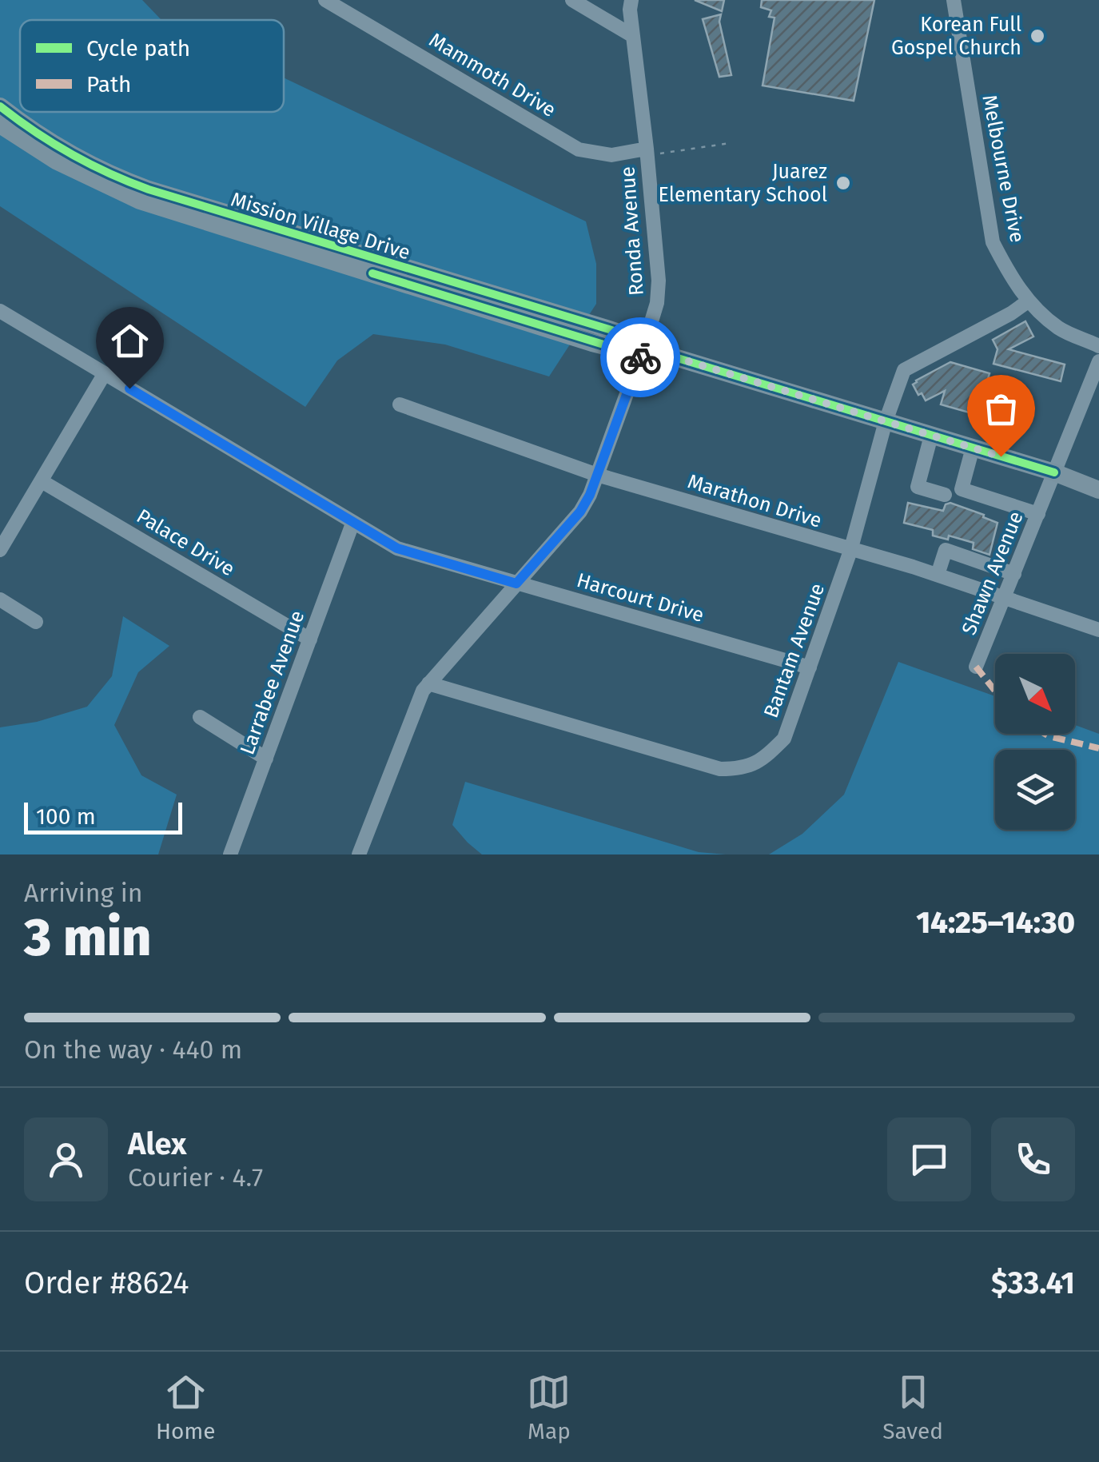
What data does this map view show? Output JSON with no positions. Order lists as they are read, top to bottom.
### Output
{
  "streets": {
    "main road": ["Mission Village Drive"],
    "street": [
      "Mammoth Drive",
      "Melbourne Drive",
      "Ronda Avenue",
      "Marathon Drive",
      "Palace Drive",
      "Shawn Avenue",
      "Harcourt Drive",
      "Bantam Avenue",
      "Larrabee Avenue"
    ]
  },
  "crossings": [
    ["Mammoth Drive", "Ronda Avenue"],
    ["Melbourne Drive", "Bantam Avenue"],
    ["Mission Village Drive", "Ronda Avenue"],
    ["Mission Village Drive", "Shawn Avenue"],
    ["Mission Village Drive", "Bantam Avenue"],
    ["Ronda Avenue", "Marathon Drive"],
    ["Ronda Avenue", "Harcourt Drive"],
    ["Ronda Avenue", "Bantam Avenue"],
    ["Marathon Drive", "Shawn Avenue"],
    ["Marathon Drive", "Bantam Avenue"],
    ["Palace Drive", "Larrabee Avenue"],
    ["Harcourt Drive", "Bantam Avenue"],
    ["Harcourt Drive", "Larrabee Avenue"]
  ],
  "places": ["Korean Full Gospel Church", "Juarez Elementary School"],
  "legend": ["Cycle path", "Path"],
  "scale_bar": "100 m",
  "north": "bottom right",
  "page": {
    "scale": "100 m",
    "heading": ["3 min", "Arriving in", "14:25–14:30"],
    "panel": [
      "Alex",
      "Courier · 4.7",
      "Order #8624",
      "$33.41"
    ],
    "bar": "On the way · 440 m",
    "tabs": ["Home", "Map", "Saved"]
  }
}
